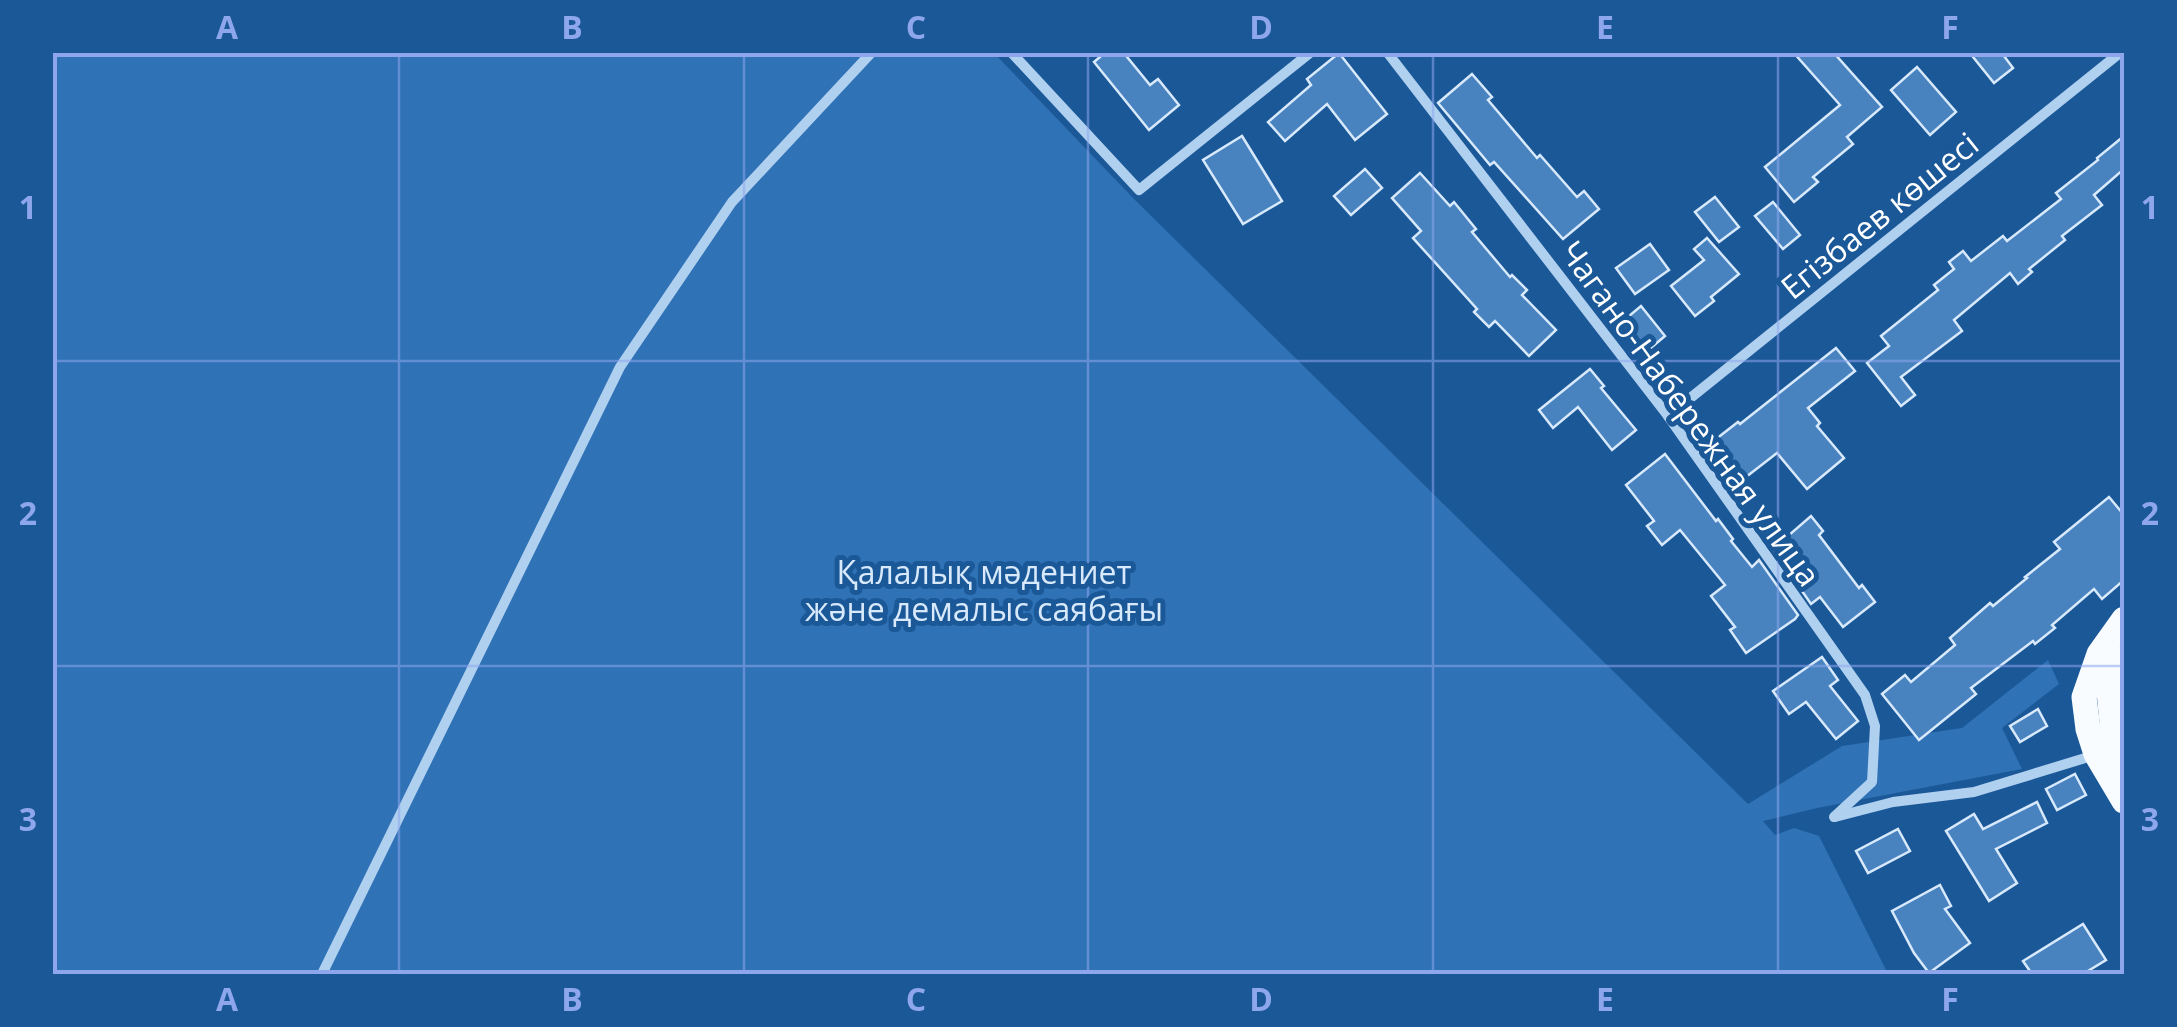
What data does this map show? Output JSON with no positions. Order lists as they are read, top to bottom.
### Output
{
  "streets": {
    "street": ["Егізбаев көшесі", "Чагано-Набережная улица"]
  },
  "crossings": [
    ["Егізбаев көшесі", "Чагано-Набережная улица"]
  ],
  "parks": ["Қалалық мәдениет және демалыс саябағы"],
  "grid": {
    "columns": [
      "A",
      "B",
      "C",
      "D",
      "E",
      "F"
    ],
    "rows": ["1", "2", "3"]
  }
}
